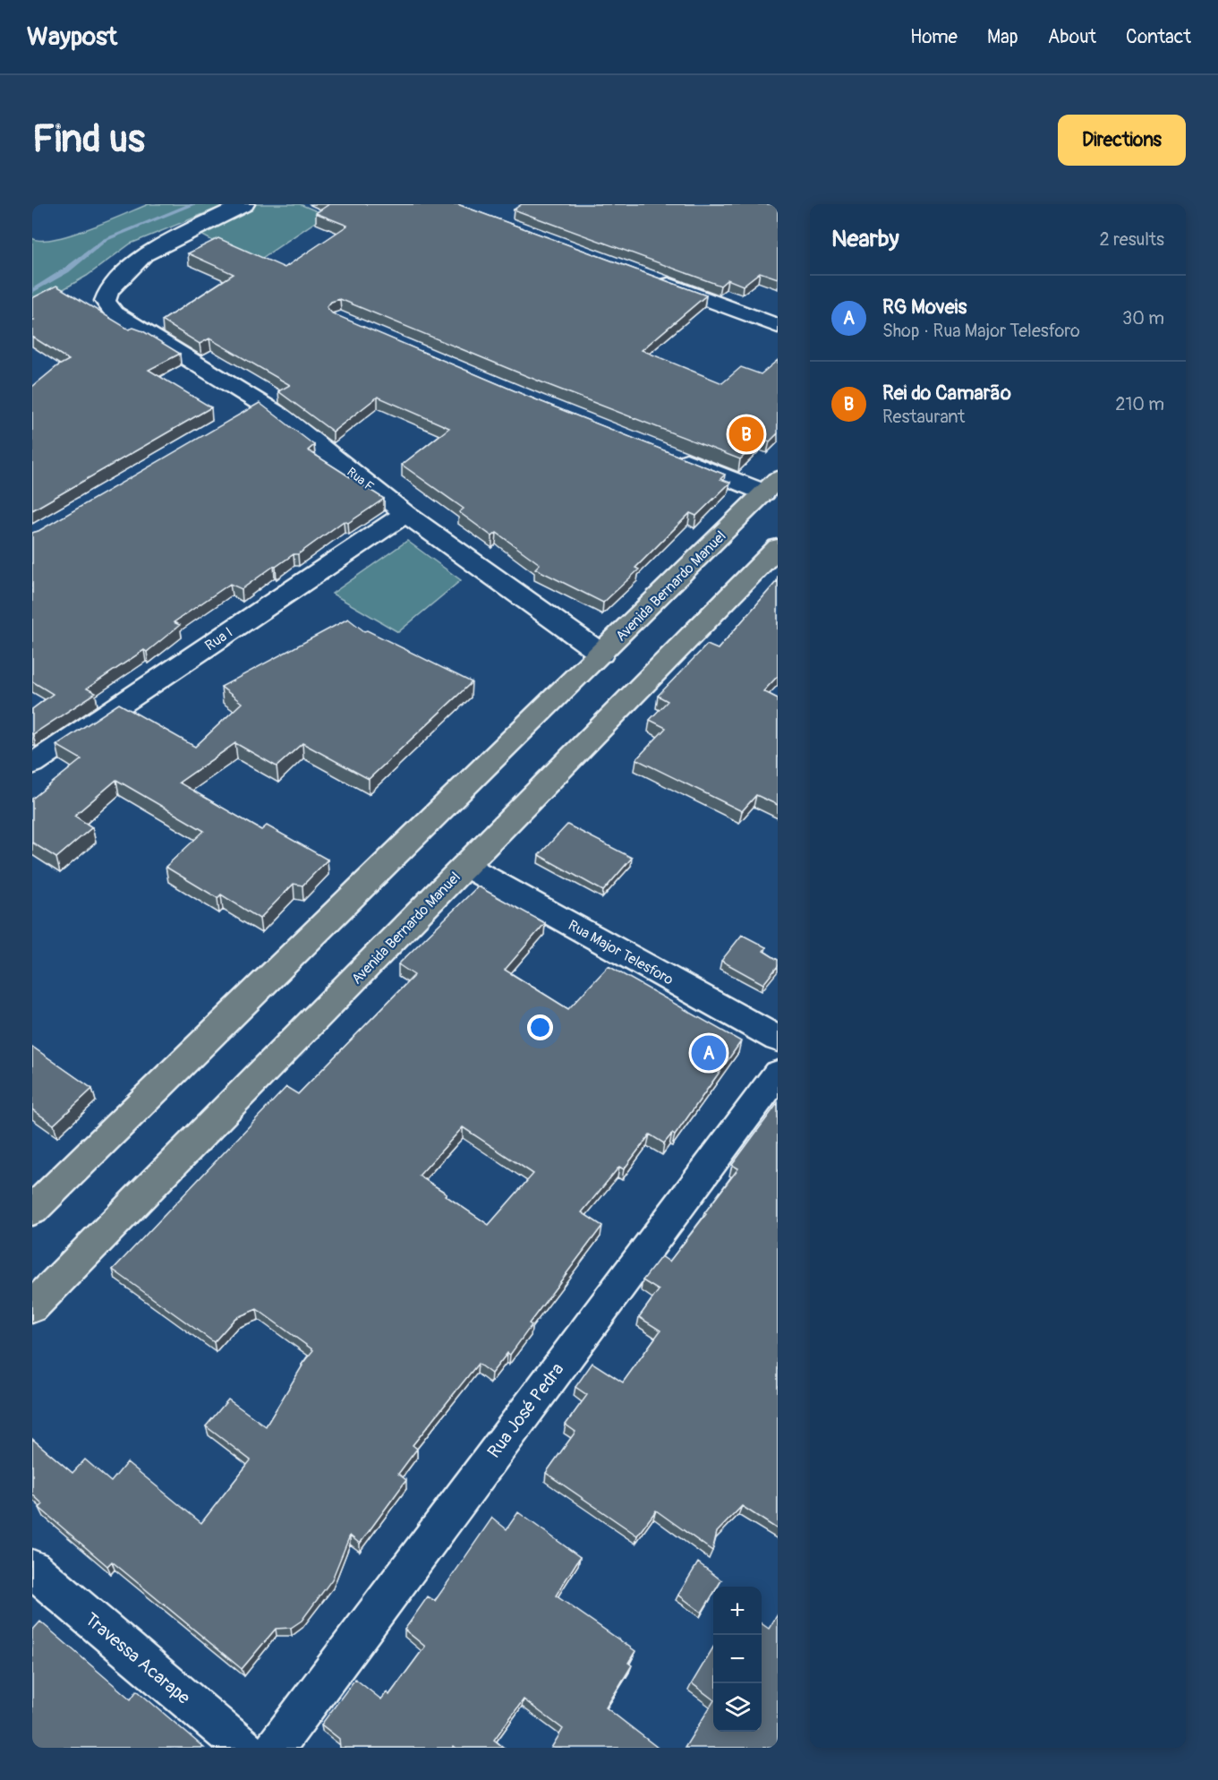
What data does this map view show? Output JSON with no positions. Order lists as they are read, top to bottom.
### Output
{
  "streets": {
    "main road": ["Avenida Bernardo Manuel"],
    "street": [
      "Rua F",
      "Rua I",
      "Rua Major Telesforo",
      "Rua José Pedra",
      "Travessa Acarape"
    ]
  },
  "crossings": [
    ["Rua F", "Avenida Bernardo Manuel"],
    ["Rua F", "Rua I"],
    ["Avenida Bernardo Manuel", "Rua Major Telesforo"]
  ],
  "page": {
    "header": "Waypost",
    "nav": [
      "Home",
      "Map",
      "About",
      "Contact"
    ],
    "buttons": "Directions",
    "title": "Find us",
    "heading": ["Nearby", "2 results"],
    "list": [
      {
        "mark": "A",
        "name": "RG Moveis",
        "note": "Shop · Rua Major Telesforo",
        "value": "30 m"
      },
      {
        "mark": "B",
        "name": "Rei do Camarão",
        "note": "Restaurant",
        "value": "210 m"
      }
    ],
    "pins": ["B", "A"],
    "map_buttons": ["+", "−"]
  }
}
